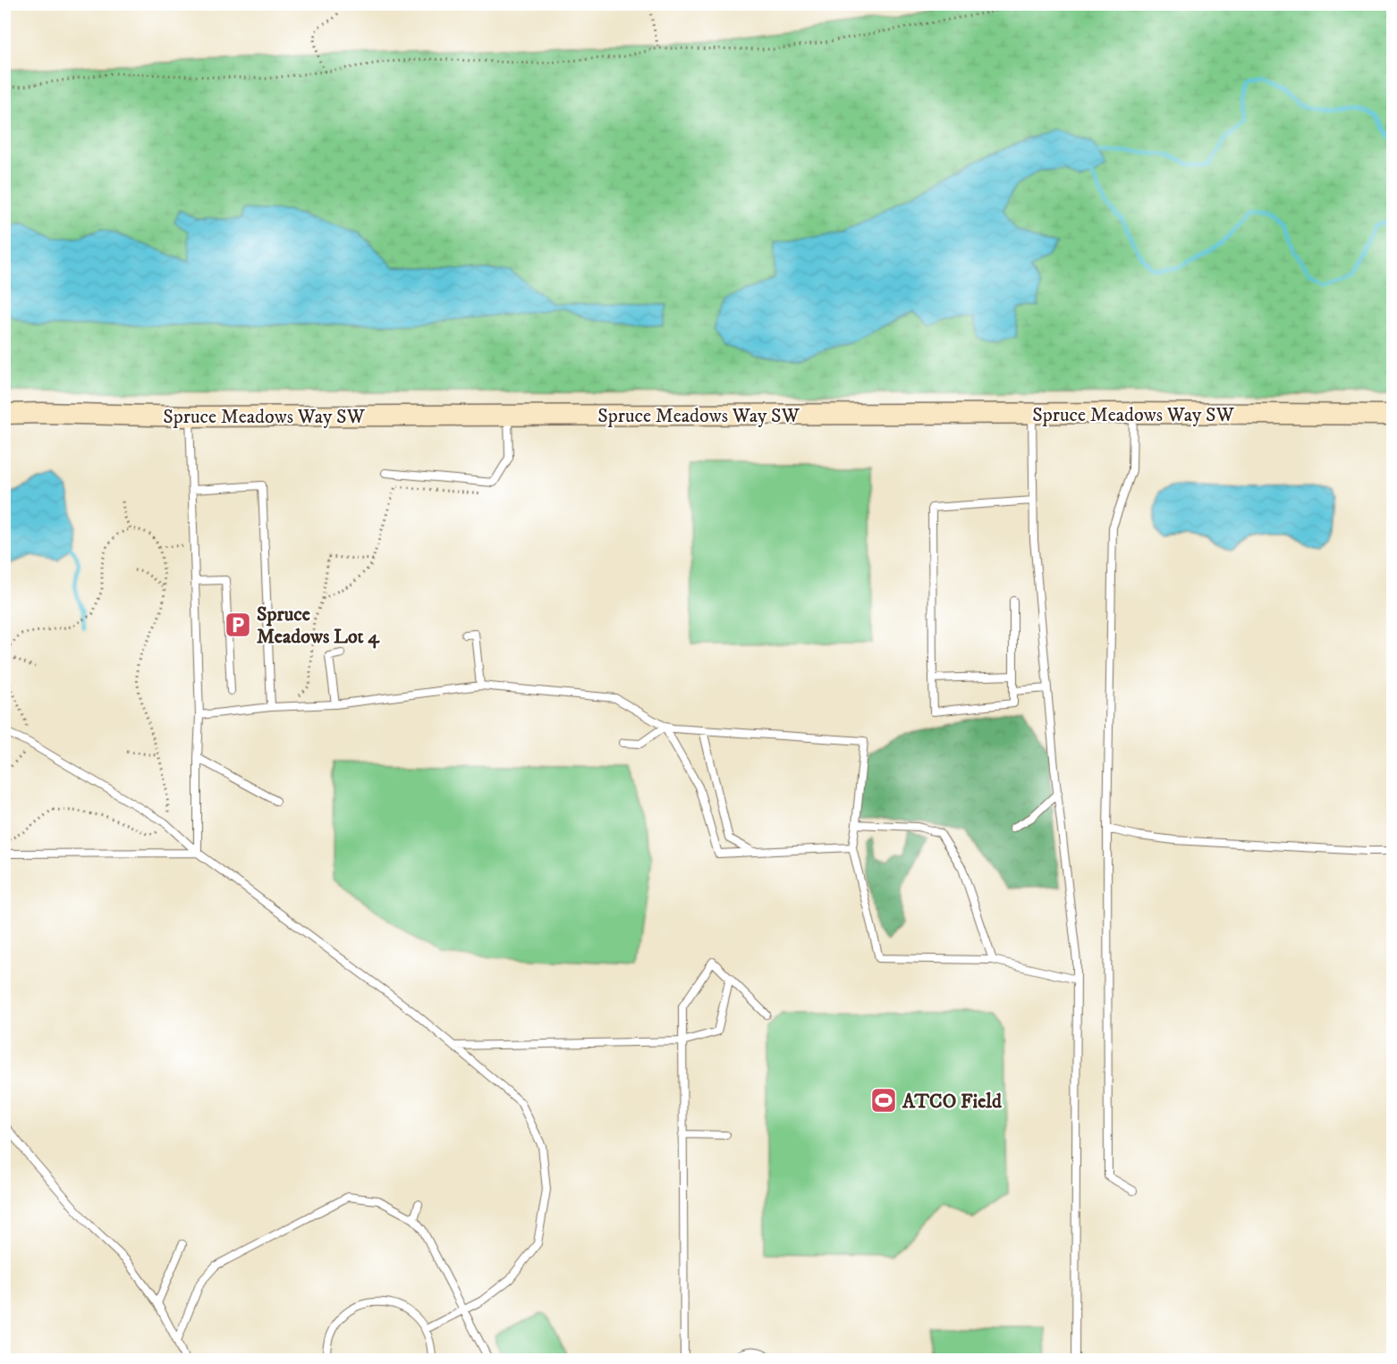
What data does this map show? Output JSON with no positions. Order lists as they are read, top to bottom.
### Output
{
  "streets": {
    "main road": ["Spruce Meadows Way SW"]
  },
  "places": {
    "parking": ["Spruce Meadows Lot 4"],
    "sports": ["ATCO Field"]
  }
}
